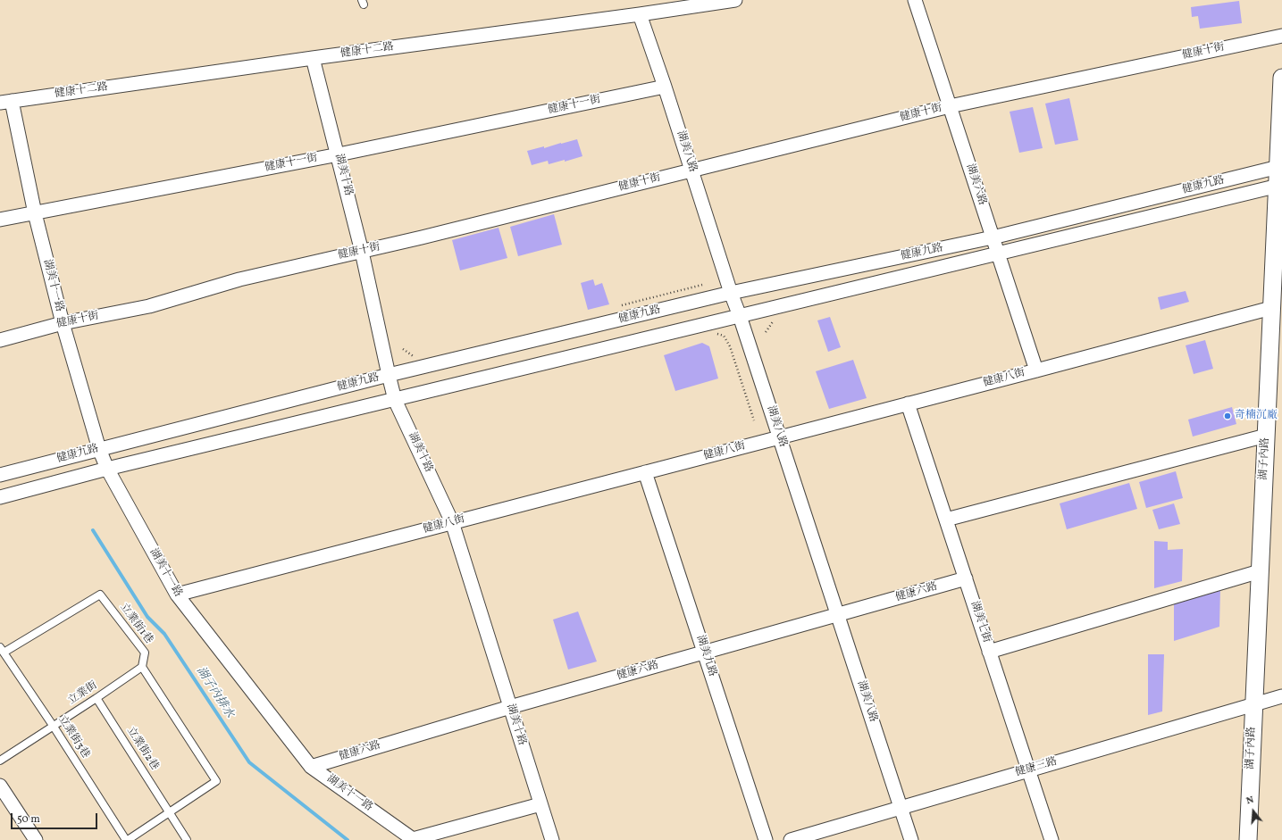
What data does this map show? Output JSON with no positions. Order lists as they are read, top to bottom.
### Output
{
  "streets": {
    "street": [
      "健康十二路",
      "健康十街",
      "健康十一街",
      "湖美八路",
      "湖美十路",
      "湖美六路",
      "健康九路",
      "湖美十一路",
      "健康八街",
      "湖子內路",
      "健康六路",
      "湖美七街",
      "湖美九路",
      "健康三路"
    ],
    "lane": [
      "立業街1巷",
      "立業街",
      "立業街3巷",
      "立業街2巷"
    ]
  },
  "crossings": [
    ["健康十二路", "湖美八路"],
    ["健康十二路", "湖美十路"],
    ["健康十二路", "湖美十一路"],
    ["健康十街", "湖美八路"],
    ["健康十街", "湖美十路"],
    ["健康十街", "湖美六路"],
    ["健康十街", "湖美十一路"],
    ["健康十一街", "湖美八路"],
    ["健康十一街", "湖美十路"],
    ["健康十一街", "湖美十一路"],
    ["湖美八路", "健康九路"],
    ["湖美八路", "健康八街"],
    ["湖美八路", "健康六路"],
    ["湖美八路", "健康三路"],
    ["湖美十路", "健康九路"],
    ["湖美十路", "湖美十一路"],
    ["湖美十路", "健康八街"],
    ["湖美十路", "健康六路"],
    ["湖美六路", "健康九路"],
    ["湖美六路", "健康八街"],
    ["健康九路", "湖美十一路"],
    ["健康九路", "湖子內路"],
    ["湖美十一路", "健康八街"],
    ["湖美十一路", "健康六路"],
    ["健康八街", "湖子內路"],
    ["健康八街", "湖美七街"],
    ["健康八街", "湖美九路"],
    ["湖子內路", "健康三路"],
    ["健康六路", "湖美七街"],
    ["健康六路", "湖美九路"],
    ["湖美七街", "健康三路"],
    ["立業街1巷", "立業街"],
    ["立業街1巷", "立業街3巷"],
    ["立業街", "立業街3巷"],
    ["立業街", "立業街2巷"]
  ],
  "water": ["湖子內排水"],
  "places": ["奇楠沉廠"],
  "scale_bar": "50 m",
  "north": "top"
}
